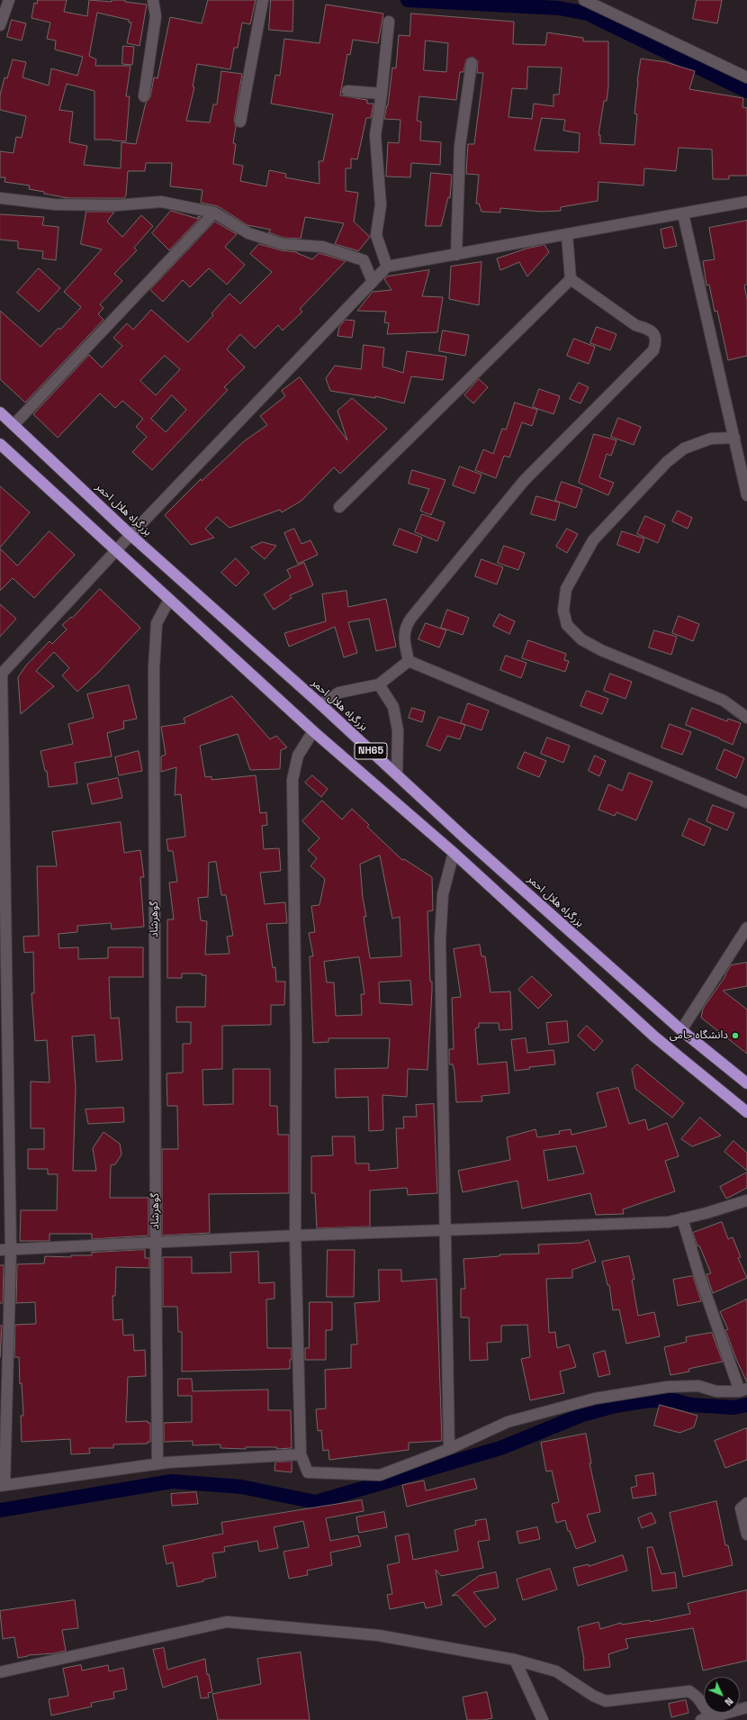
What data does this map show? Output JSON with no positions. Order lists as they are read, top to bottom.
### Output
{
  "streets": {
    "highway": ["بزرگراه هلال احمر", "NH65"],
    "street": ["گوهرشاد"]
  },
  "crossings": [
    ["NH65", "گوهرشاد"]
  ],
  "places": ["دانشگاه جامی"],
  "north": "bottom right"
}
